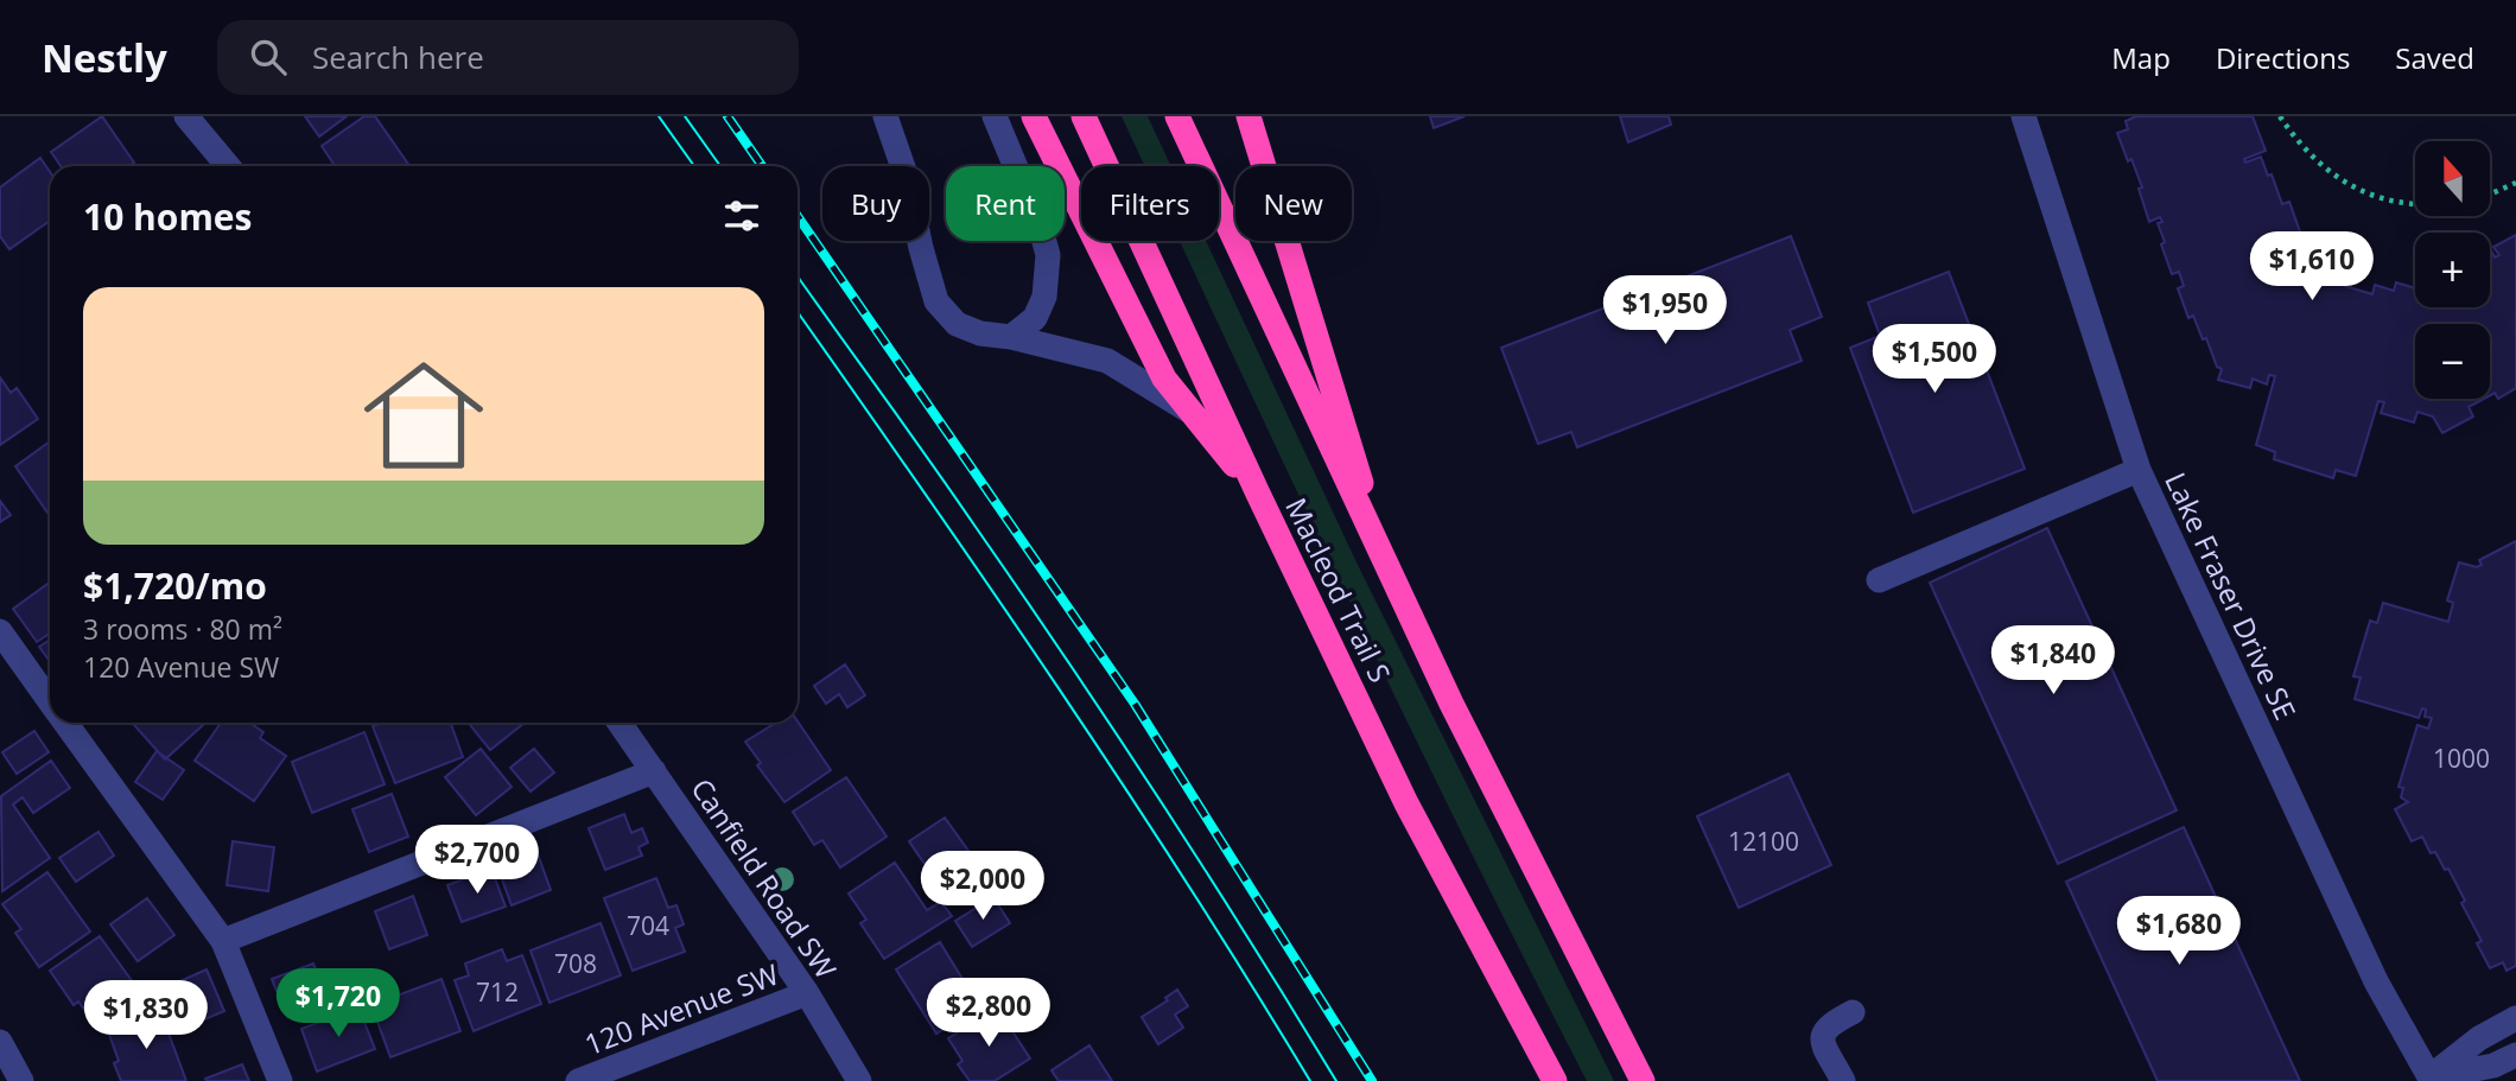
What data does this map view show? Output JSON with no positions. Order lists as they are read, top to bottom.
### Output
{
  "streets": {
    "highway": ["Macleod Trail S"],
    "street": ["Lake Fraser Drive SE", "Canfield Road SW", "120 Avenue SW"]
  },
  "crossings": [
    ["Canfield Road SW", "120 Avenue SW"]
  ],
  "house_numbers": [
    "1000",
    "12100",
    "704",
    "708",
    "712"
  ],
  "north": "top",
  "page": {
    "header": "Nestly",
    "search": "Search here",
    "nav": ["Map", "Directions", "Saved"],
    "map_buttons": ["+", "−"],
    "chip": [
      "Buy",
      "Rent",
      "Filters",
      "New"
    ],
    "heading": "10 homes",
    "price": [
      "$1,610",
      "$1,950",
      "$1,500",
      "$1,840",
      "$2,700",
      "$2,000",
      "$1,680",
      "$1,720",
      "$2,800",
      "$1,830"
    ],
    "list": [
      {
        "name": "$1,720/mo",
        "note": "3 rooms · 80 m² · 120 Avenue SW"
      }
    ]
  }
}
